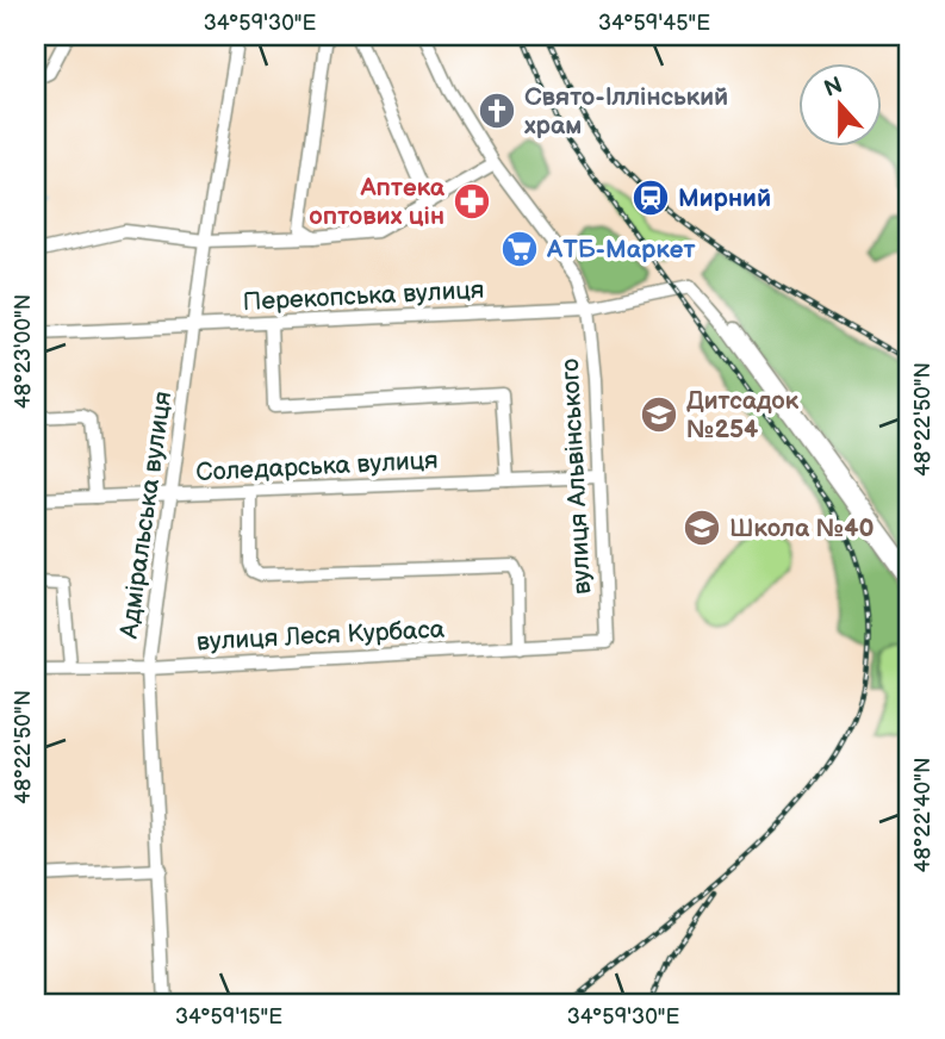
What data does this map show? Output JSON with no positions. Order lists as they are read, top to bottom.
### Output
{
  "streets": {
    "street": [
      "Перекопська вулиця",
      "Соледарська вулиця",
      "вулиця Альвінського",
      "Адміральська вулиця",
      "вулиця Леся Курбаса"
    ]
  },
  "crossings": [
    ["Перекопська вулиця", "вулиця Альвінського"],
    ["Перекопська вулиця", "Адміральська вулиця"],
    ["Соледарська вулиця", "вулиця Альвінського"],
    ["Соледарська вулиця", "Адміральська вулиця"],
    ["вулиця Альвінського", "вулиця Леся Курбаса"],
    ["Адміральська вулиця", "вулиця Леся Курбаса"]
  ],
  "places": {
    "church": ["Свято-Іллінський храм"],
    "station": ["Мирний"],
    "pharmacy": ["Аптека оптових цін"],
    "supermarket": ["АТБ-Маркет"],
    "school or university": ["Дитсадок №254", "Школа №40"]
  },
  "north": "top",
  "coordinates": [
    "34°59'30\"E",
    "34°59'45\"E",
    "48°23'00\"N",
    "48°22'50\"N",
    "48°22'40\"N",
    "34°59'15\"E"
  ]
}
